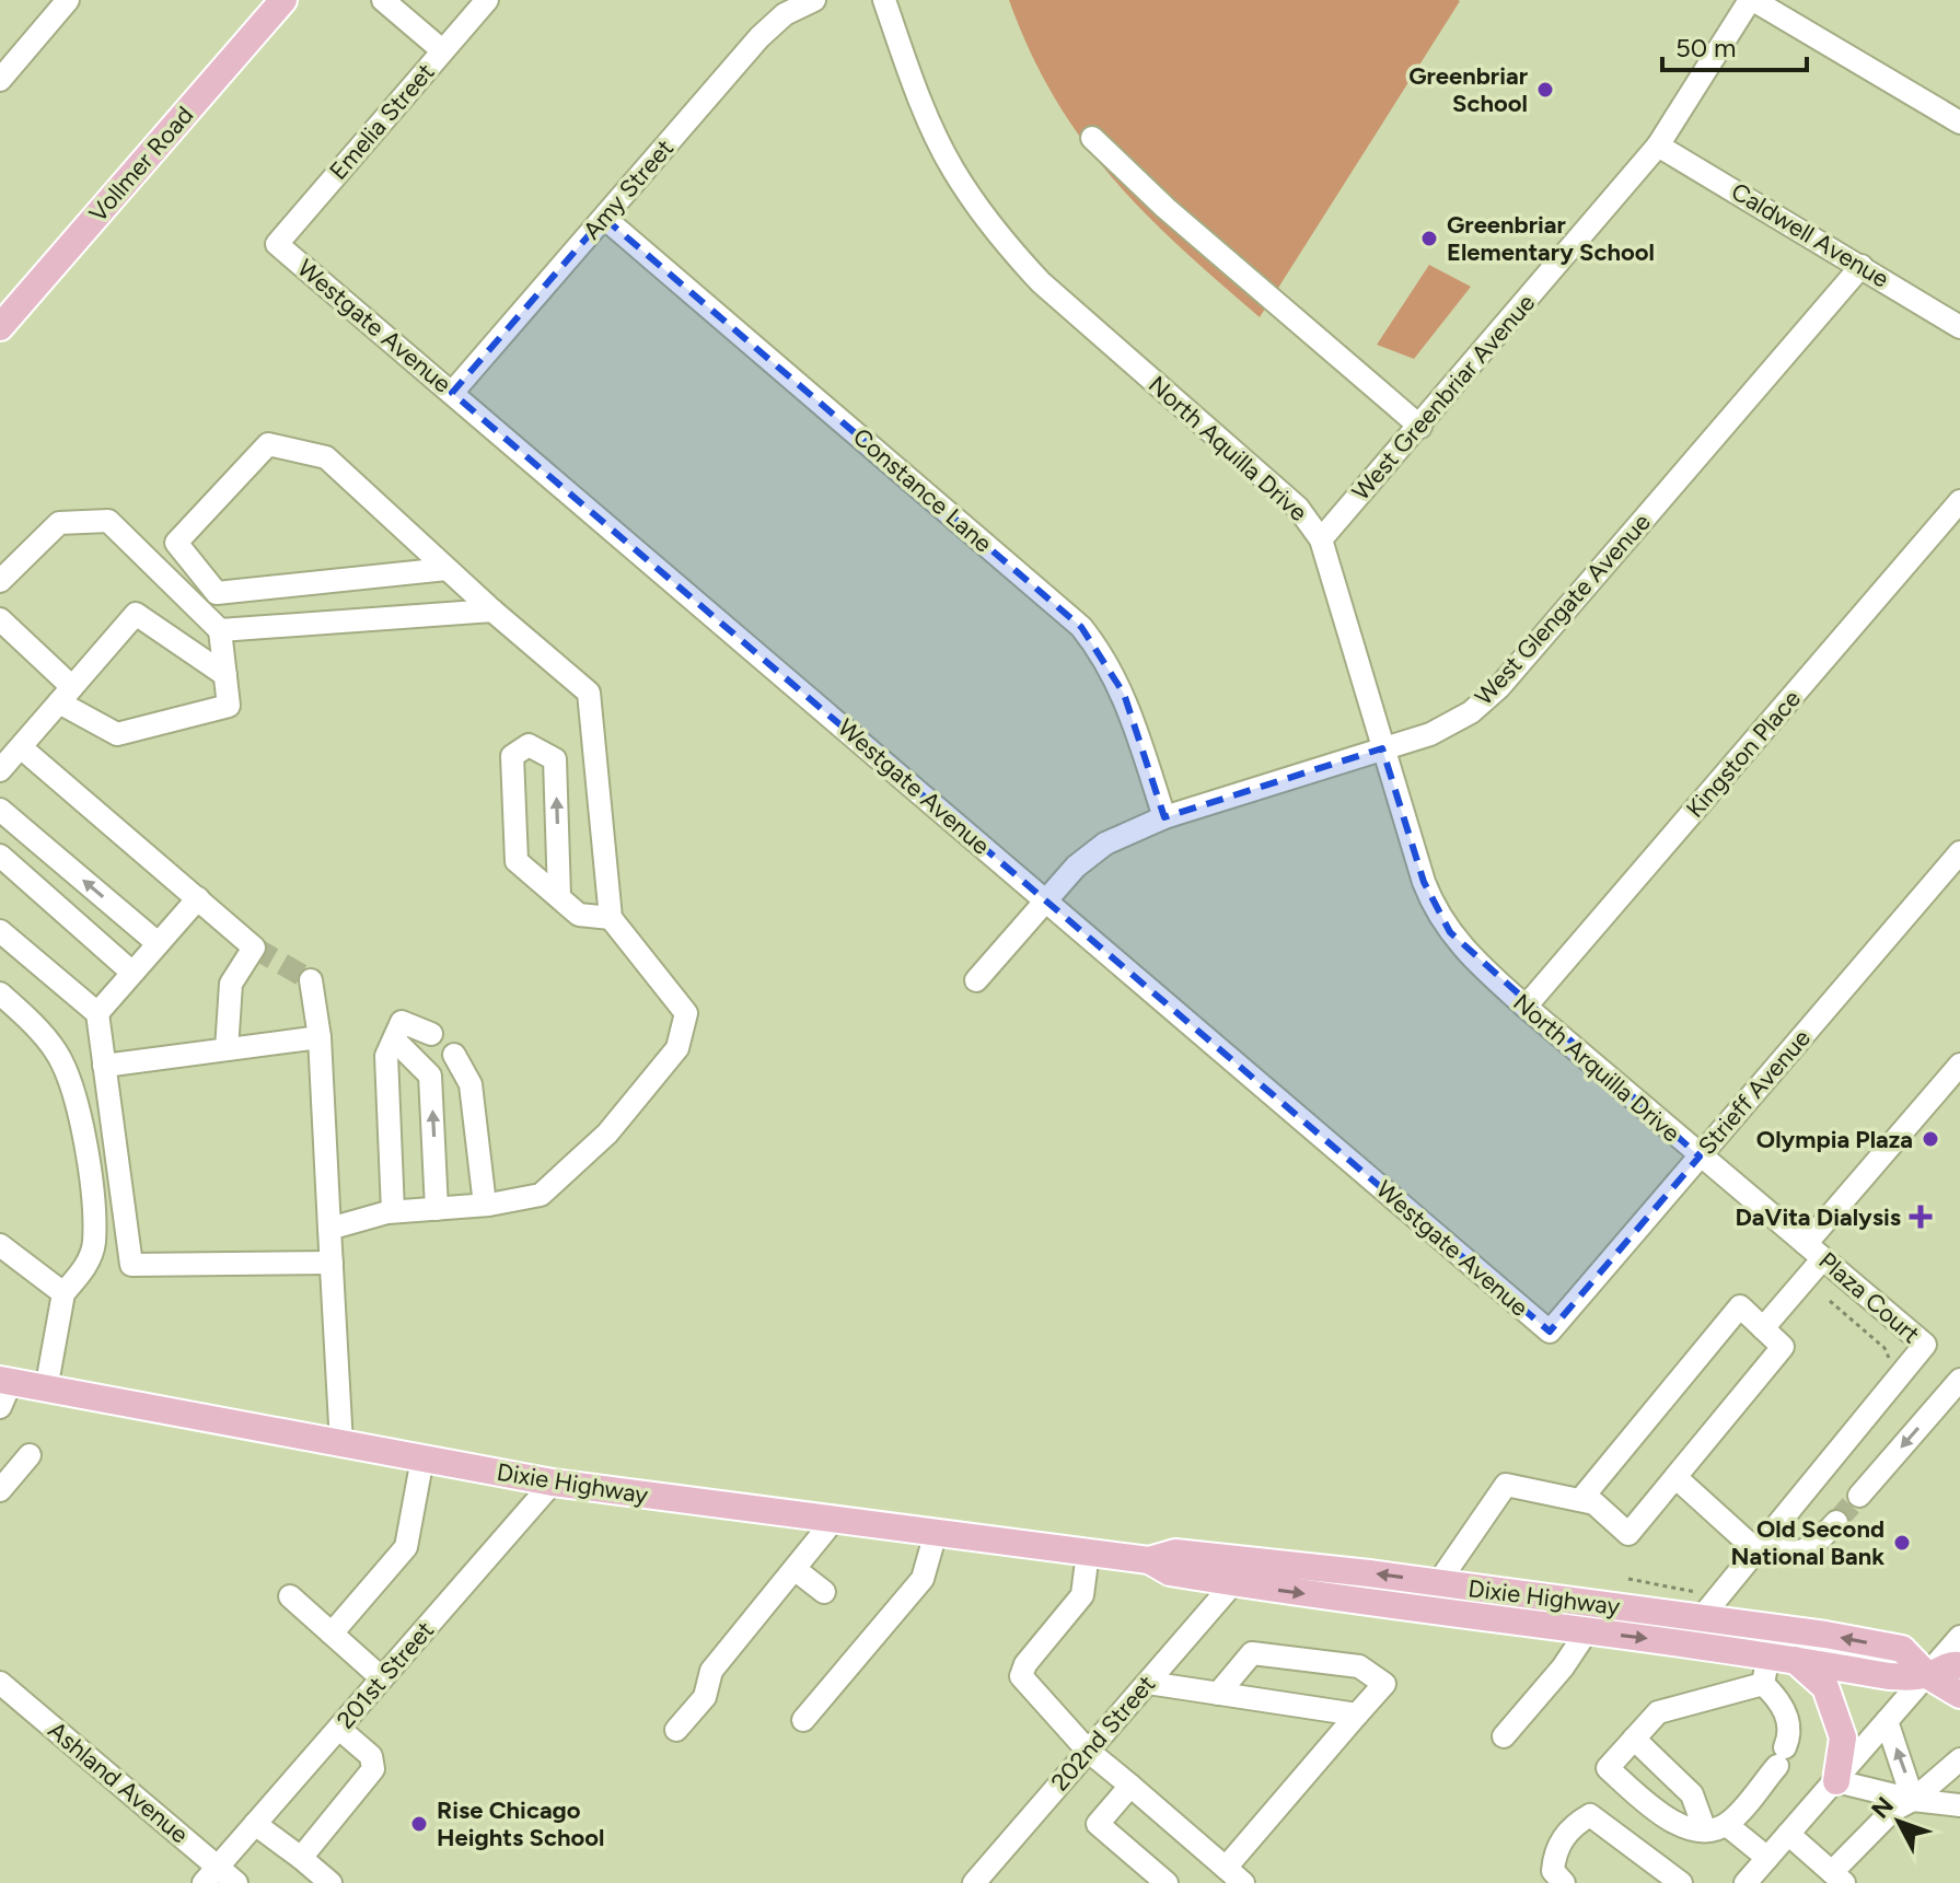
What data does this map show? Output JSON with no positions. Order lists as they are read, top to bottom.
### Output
{
  "streets": {
    "main road": ["Vollmer Road", "Dixie Highway"],
    "street": [
      "Emelia Street",
      "Amy Street",
      "Caldwell Avenue",
      "Westgate Avenue",
      "West Greenbriar Avenue",
      "North Aquilla Drive",
      "Constance Lane",
      "West Glengate Avenue",
      "Kingston Place",
      "North Arquilla Drive",
      "Strieff Avenue",
      "Plaza Court",
      "201st Street",
      "202nd Street",
      "Ashland Avenue"
    ]
  },
  "crossings": [
    ["Emelia Street", "Westgate Avenue"],
    ["Amy Street", "Westgate Avenue"],
    ["Amy Street", "Constance Lane"],
    ["Caldwell Avenue", "West Greenbriar Avenue"],
    ["Caldwell Avenue", "West Glengate Avenue"],
    ["Westgate Avenue", "West Glengate Avenue"],
    ["Westgate Avenue", "Strieff Avenue"],
    ["West Greenbriar Avenue", "North Aquilla Drive"],
    ["North Aquilla Drive", "West Glengate Avenue"],
    ["North Aquilla Drive", "North Arquilla Drive"],
    ["Constance Lane", "West Glengate Avenue"],
    ["Kingston Place", "North Arquilla Drive"],
    ["North Arquilla Drive", "Strieff Avenue"],
    ["North Arquilla Drive", "Plaza Court"],
    ["Plaza Court", "Dixie Highway"],
    ["Dixie Highway", "201st Street"],
    ["Dixie Highway", "202nd Street"],
    ["201st Street", "Ashland Avenue"]
  ],
  "places": {
    "other": [
      "Greenbriar School",
      "Greenbriar Elementary School",
      "Olympia Plaza",
      "Old Second National Bank",
      "Rise Chicago Heights School"
    ],
    "health": ["DaVita Dialysis"]
  },
  "scale_bar": "50 m",
  "north": "top left"
}
